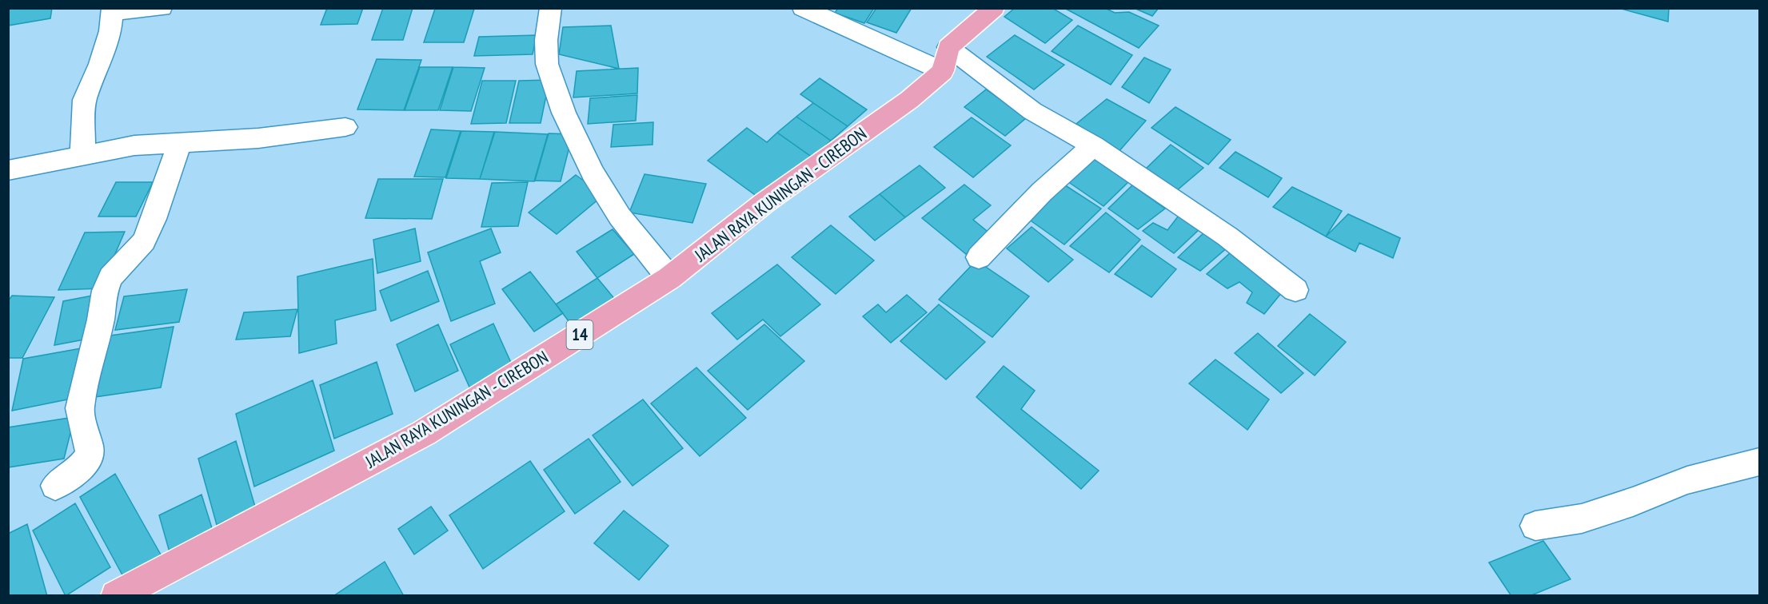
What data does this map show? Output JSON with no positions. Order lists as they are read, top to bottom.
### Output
{
  "streets": {
    "highway": ["JALAN RAYA KUNINGAN - CIREBON", "14"]
  }
}
